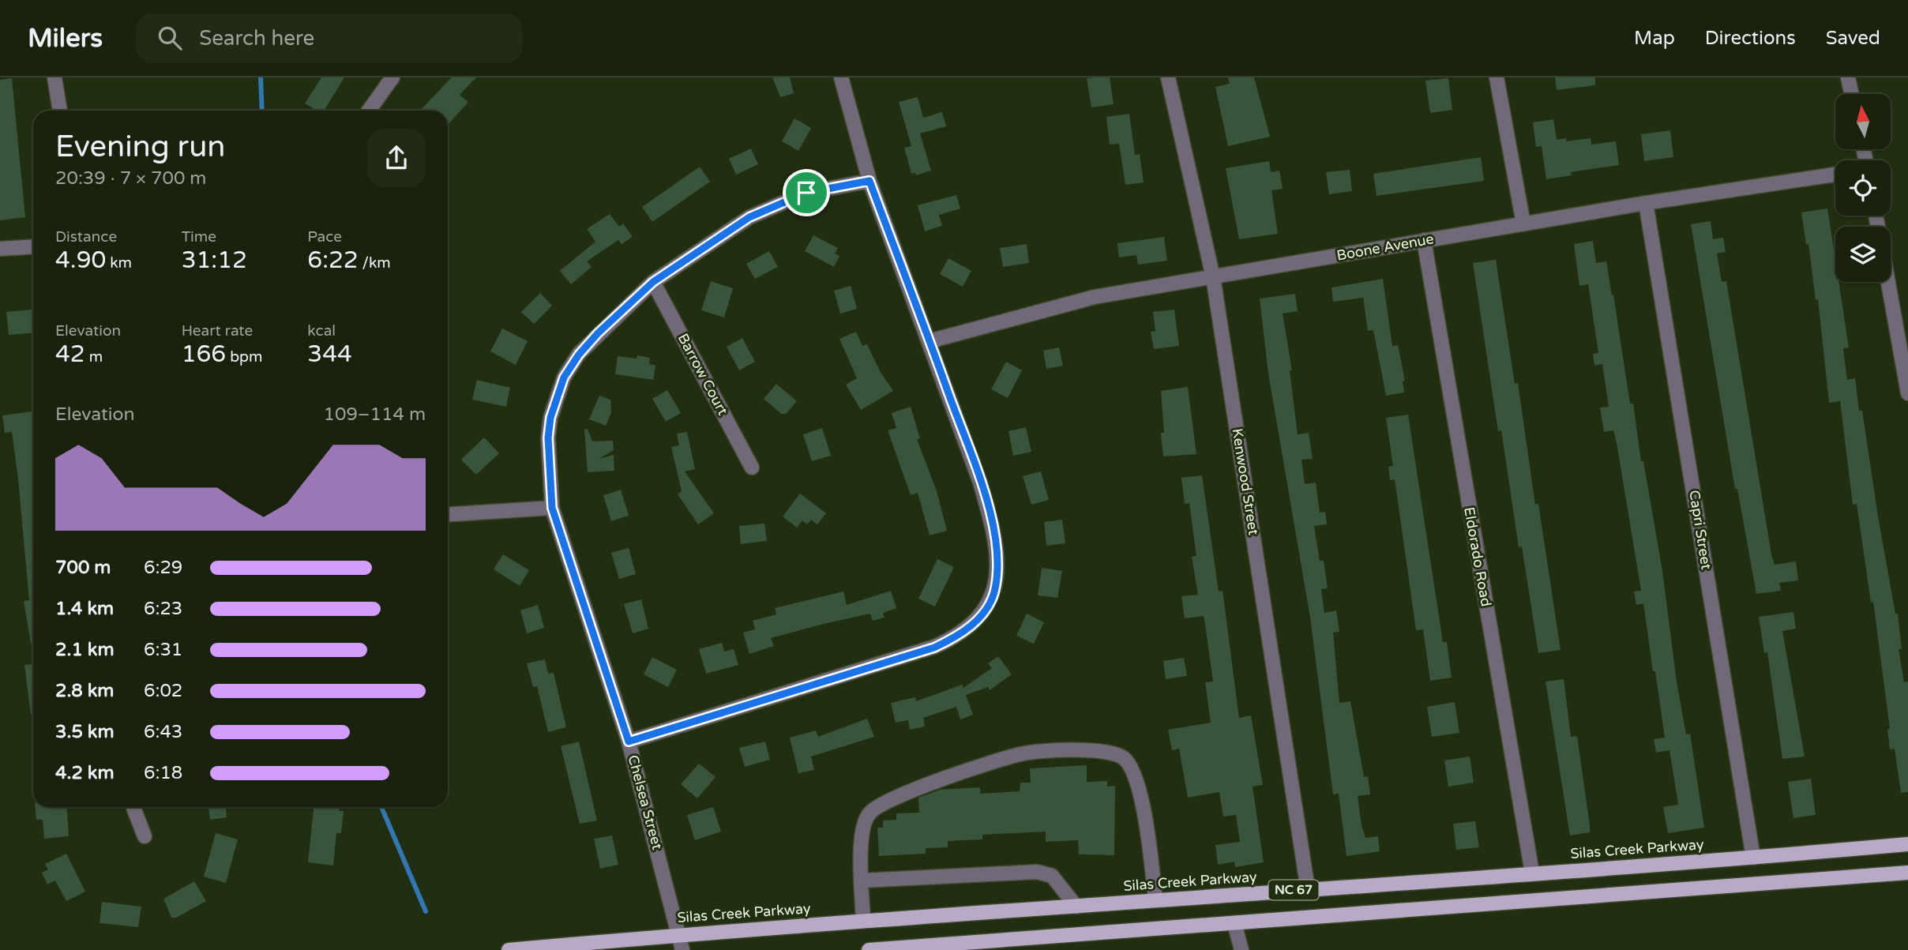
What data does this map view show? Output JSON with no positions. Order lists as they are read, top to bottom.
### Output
{
  "streets": {
    "main road": ["Silas Creek Parkway", "NC 67"],
    "street": [
      "Boone Avenue",
      "Barrow Court",
      "Kenwood Street",
      "Capri Street",
      "Eldorado Road",
      "Chelsea Street"
    ]
  },
  "crossings": [
    ["Boone Avenue", "Kenwood Street"],
    ["Boone Avenue", "Capri Street"],
    ["Boone Avenue", "Eldorado Road"],
    ["Barrow Court", "Chelsea Street"],
    ["Kenwood Street", "Silas Creek Parkway"],
    ["Capri Street", "Silas Creek Parkway"],
    ["Eldorado Road", "Silas Creek Parkway"],
    ["Chelsea Street", "Silas Creek Parkway"]
  ],
  "north": "top",
  "page": {
    "header": "Milers",
    "search": "Search here",
    "nav": ["Map", "Directions", "Saved"],
    "heading": ["Evening run", "20:39 · 7 × 700 m"],
    "stats": [
      ["Distance", "4.90 km"],
      ["Time", "31:12"],
      ["Pace", "6:22 /km"],
      ["Elevation", "42 m"],
      ["Heart rate", "166 bpm"],
      ["kcal", "344"]
    ],
    "chart": ["Elevation", "109–114 m"],
    "list": [
      {
        "name": "700 m",
        "note": "6:29"
      },
      {
        "name": "1.4 km",
        "note": "6:23"
      },
      {
        "name": "2.1 km",
        "note": "6:31"
      },
      {
        "name": "2.8 km",
        "note": "6:02"
      },
      {
        "name": "3.5 km",
        "note": "6:43"
      },
      {
        "name": "4.2 km",
        "note": "6:18"
      }
    ]
  }
}
